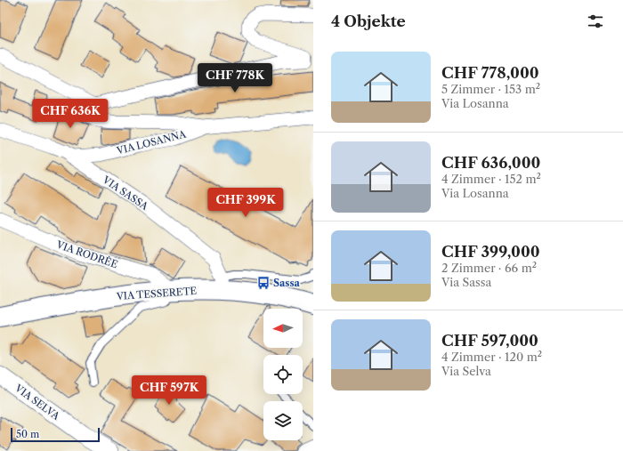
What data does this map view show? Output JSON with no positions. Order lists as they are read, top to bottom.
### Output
{
  "streets": {
    "main road": ["VIA TESSERETE"],
    "street": [
      "VIA LOSANNA",
      "VIA SASSA",
      "VIA RODRÈE",
      "VIA SELVA"
    ]
  },
  "crossings": [
    ["VIA LOSANNA", "VIA SASSA"],
    ["VIA SASSA", "VIA TESSERETE"],
    ["VIA RODRÈE", "VIA TESSERETE"]
  ],
  "places": {
    "bus stop": ["Sassa"]
  },
  "scale_bar": "50 m",
  "north": "left",
  "page": {
    "heading": "4 Objekte",
    "list": [
      {
        "name": "CHF 778,000",
        "note": "5 Zimmer · 153 m² · Via Losanna"
      },
      {
        "name": "CHF 636,000",
        "note": "4 Zimmer · 152 m² · Via Losanna"
      },
      {
        "name": "CHF 399,000",
        "note": "2 Zimmer · 66 m² · Via Sassa"
      },
      {
        "name": "CHF 597,000",
        "note": "4 Zimmer · 120 m² · Via Selva"
      }
    ],
    "price": [
      "CHF 778K",
      "CHF 636K",
      "CHF 399K",
      "CHF 597K"
    ],
    "scale": "50 m"
  }
}
